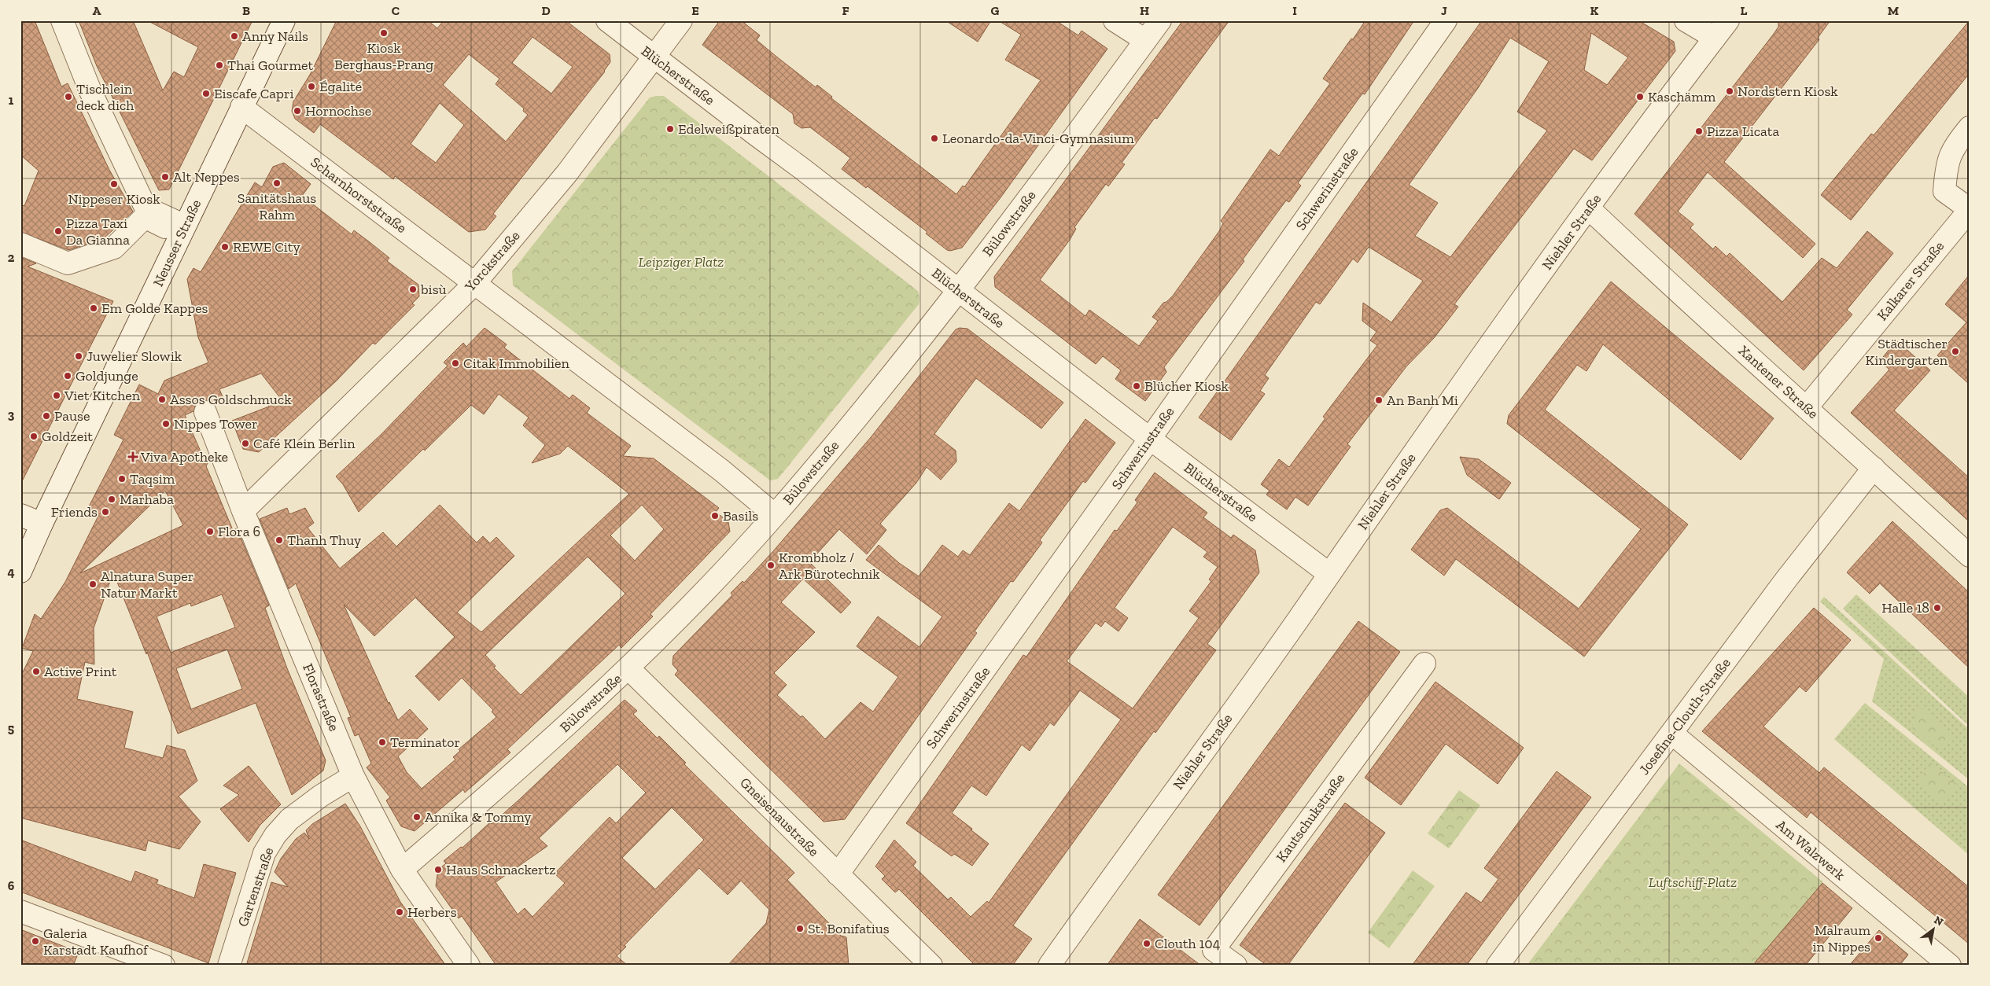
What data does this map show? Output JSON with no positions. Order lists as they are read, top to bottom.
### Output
{
  "streets": {
    "street": [
      "Blücherstraße",
      "Schwerinstraße",
      "Scharnhorststraße",
      "Bülowstraße",
      "Niehler Straße",
      "Neusser Straße",
      "Yorckstraße",
      "Kalkarer Straße",
      "Xantener Straße",
      "Florastraße",
      "Josefine-Clouth-Straße",
      "Gneisenaustraße",
      "Kautschukstraße",
      "Am Walzwerk",
      "Gartenstraße"
    ]
  },
  "crossings": [
    ["Blücherstraße", "Schwerinstraße"],
    ["Blücherstraße", "Bülowstraße"],
    ["Blücherstraße", "Niehler Straße"],
    ["Blücherstraße", "Yorckstraße"],
    ["Schwerinstraße", "Gneisenaustraße"],
    ["Scharnhorststraße", "Neusser Straße"],
    ["Scharnhorststraße", "Yorckstraße"],
    ["Bülowstraße", "Florastraße"],
    ["Bülowstraße", "Gneisenaustraße"],
    ["Niehler Straße", "Xantener Straße"],
    ["Yorckstraße", "Florastraße"],
    ["Kalkarer Straße", "Xantener Straße"],
    ["Xantener Straße", "Josefine-Clouth-Straße"],
    ["Florastraße", "Gartenstraße"],
    ["Josefine-Clouth-Straße", "Am Walzwerk"]
  ],
  "parks": ["Leipziger Platz", "Luftschiff-Platz"],
  "places": {
    "other": [
      "Kiosk Berghaus-Prang",
      "Anny Nails",
      "Thai Gourmet",
      "Égalité",
      "Nordstern Kiosk",
      "Eiscafe Capri",
      "Tischlein deck dich",
      "Kaschämm",
      "Hornochse",
      "Edelweißpiraten",
      "Pizza Licata",
      "Leonardo-da-Vinci-Gymnasium",
      "Alt Neppes",
      "Sanitätshaus Rahm",
      "Nippeser Kiosk",
      "Pizza Taxi Da Gianna",
      "REWE City",
      "bisù",
      "Em Golde Kappes",
      "Städtischer Kindergarten",
      "Juwelier Slowik",
      "Citak Immobilien",
      "Goldjunge",
      "Blücher Kiosk",
      "Viet Kitchen",
      "Assos Goldschmuck",
      "An Banh Mi",
      "Pause",
      "Nippes Tower",
      "Goldzeit",
      "Café Klein Berlin",
      "Taqsim",
      "Marhaba",
      "Friends",
      "Basils",
      "Flora 6",
      "Thanh Thuy",
      "Krombholz / Ark Bürotechnik",
      "Alnatura Super Natur Markt",
      "Halle 18",
      "Active Print",
      "Terminator",
      "Annika & Tommy",
      "Haus Schnackertz",
      "Herbers",
      "St. Bonifatius",
      "Malraum in Nippes",
      "Galeria Karstadt Kaufhof",
      "Clouth 104"
    ],
    "health": ["Viva Apotheke"]
  },
  "north": "top right",
  "grid": {
    "columns": [
      "A",
      "B",
      "C",
      "D",
      "E",
      "F",
      "G",
      "H",
      "I",
      "J",
      "K",
      "L",
      "M"
    ],
    "rows": [
      "1",
      "2",
      "3",
      "4",
      "5",
      "6"
    ]
  }
}
